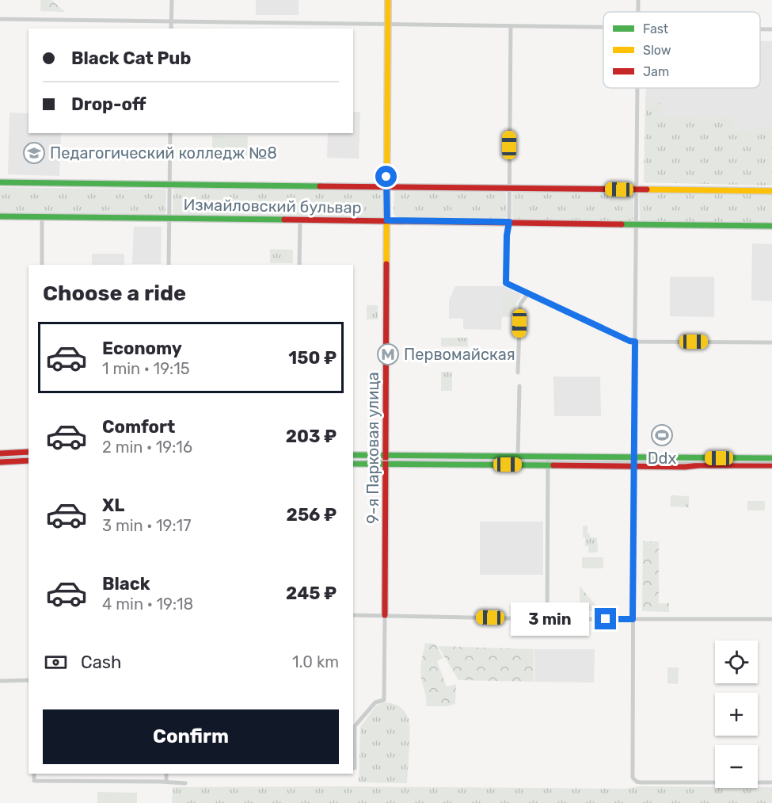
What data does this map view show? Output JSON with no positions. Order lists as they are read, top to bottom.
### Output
{
  "streets": {
    "street": ["Измайловский бульвар", "9-я Парковая улица"]
  },
  "crossings": [
    ["Измайловский бульвар", "9-я Парковая улица"]
  ],
  "places": {
    "school or university": ["Педагогический колледж №8"],
    "metro station": ["Первомайская"],
    "sports": ["Ddx"]
  },
  "legend": ["Fast", "Slow", "Jam"],
  "page": {
    "banner": ["Black Cat Pub", "Drop-off"],
    "heading": "Choose a ride",
    "list": [
      {
        "name": "Economy",
        "note": "1 min · 19:15",
        "value": "150 ₽"
      },
      {
        "name": "Comfort",
        "note": "2 min · 19:16",
        "value": "203 ₽"
      },
      {
        "name": "XL",
        "note": "3 min · 19:17",
        "value": "256 ₽"
      },
      {
        "name": "Black",
        "note": "4 min · 19:18",
        "value": "245 ₽"
      }
    ],
    "bubble": "3 min",
    "pay": ["Cash", "1.0 km"],
    "map_buttons": ["+", "−"],
    "buttons": "Confirm"
  }
}
